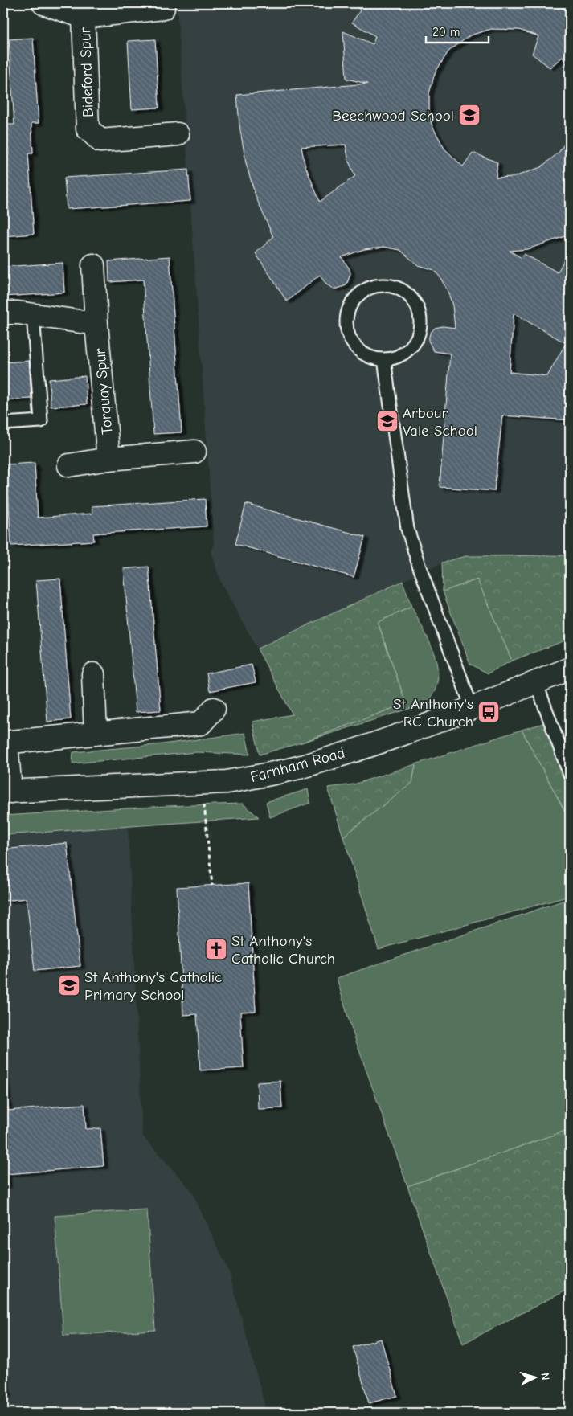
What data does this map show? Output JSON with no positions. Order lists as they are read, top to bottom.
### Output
{
  "streets": {
    "street": ["Bideford Spur", "Torquay Spur", "Farnham Road"]
  },
  "places": {
    "school or university": ["Beechwood School", "Arbour Vale School", "St Anthony's Catholic Primary School"],
    "bus stop": ["St Anthony's RC Church"],
    "church": ["St Anthony's Catholic Church"]
  },
  "scale_bar": "20 m",
  "north": "right"
}
